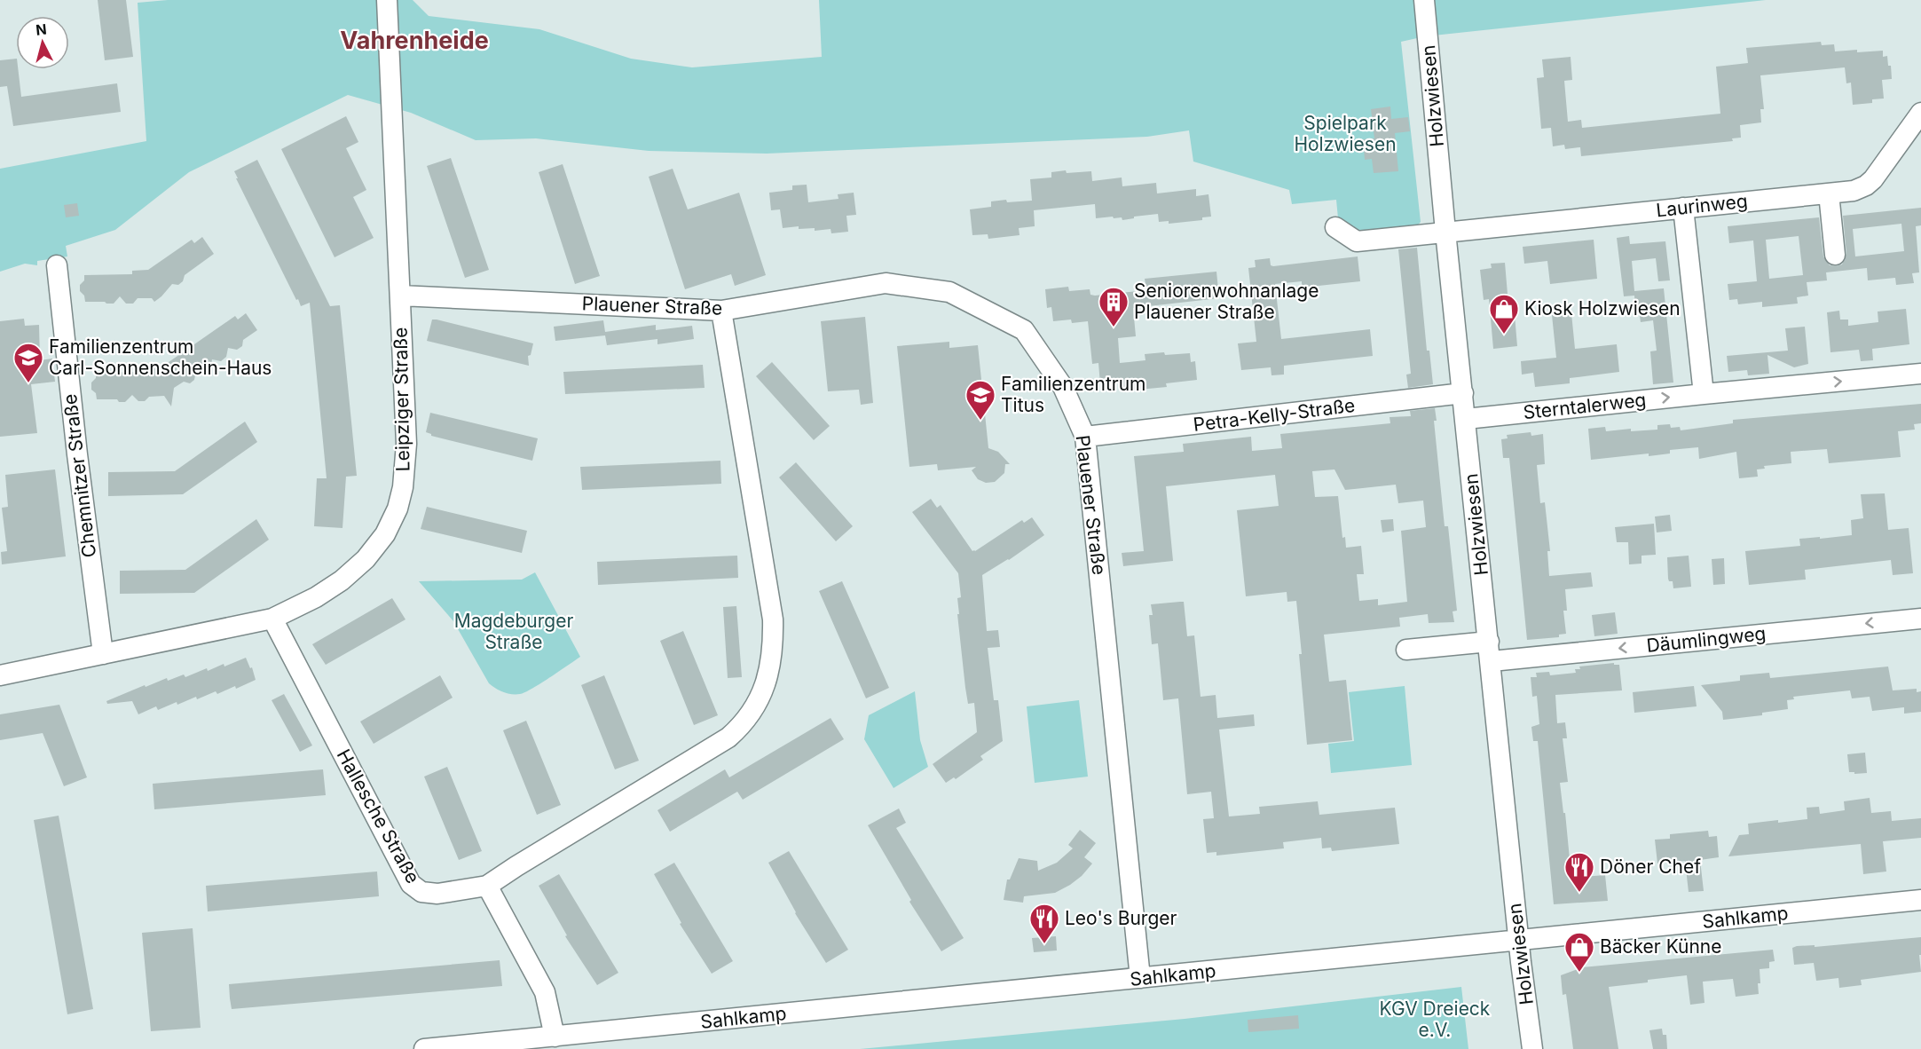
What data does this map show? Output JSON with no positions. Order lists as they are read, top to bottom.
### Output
{
  "streets": {
    "street": [
      "Holzwiesen",
      "Laurinweg",
      "Plauener Straße",
      "Leipziger Straße",
      "Sterntalerweg",
      "Petra-Kelly-Straße",
      "Chemnitzer Straße",
      "Däumlingweg",
      "Hallesche Straße",
      "Sahlkamp"
    ]
  },
  "crossings": [
    ["Holzwiesen", "Laurinweg"],
    ["Holzwiesen", "Sterntalerweg"],
    ["Holzwiesen", "Petra-Kelly-Straße"],
    ["Holzwiesen", "Däumlingweg"],
    ["Holzwiesen", "Sahlkamp"],
    ["Plauener Straße", "Leipziger Straße"],
    ["Plauener Straße", "Petra-Kelly-Straße"],
    ["Plauener Straße", "Sahlkamp"],
    ["Leipziger Straße", "Chemnitzer Straße"],
    ["Leipziger Straße", "Hallesche Straße"]
  ],
  "one_way": ["Sterntalerweg", "Däumlingweg"],
  "districts": ["Vahrenheide"],
  "parks": ["Spielpark Holzwiesen", "Magdeburger Straße", "KGV Dreieck e.V."],
  "places": {
    "building": ["Seniorenwohnanlage Plauener Straße"],
    "shop": ["Kiosk Holzwiesen", "Bäcker Künne"],
    "school or university": ["Familienzentrum Carl-Sonnenschein-Haus", "Familienzentrum Titus"],
    "restaurant": ["Döner Chef", "Leo's Burger"]
  },
  "north": "top"
}
